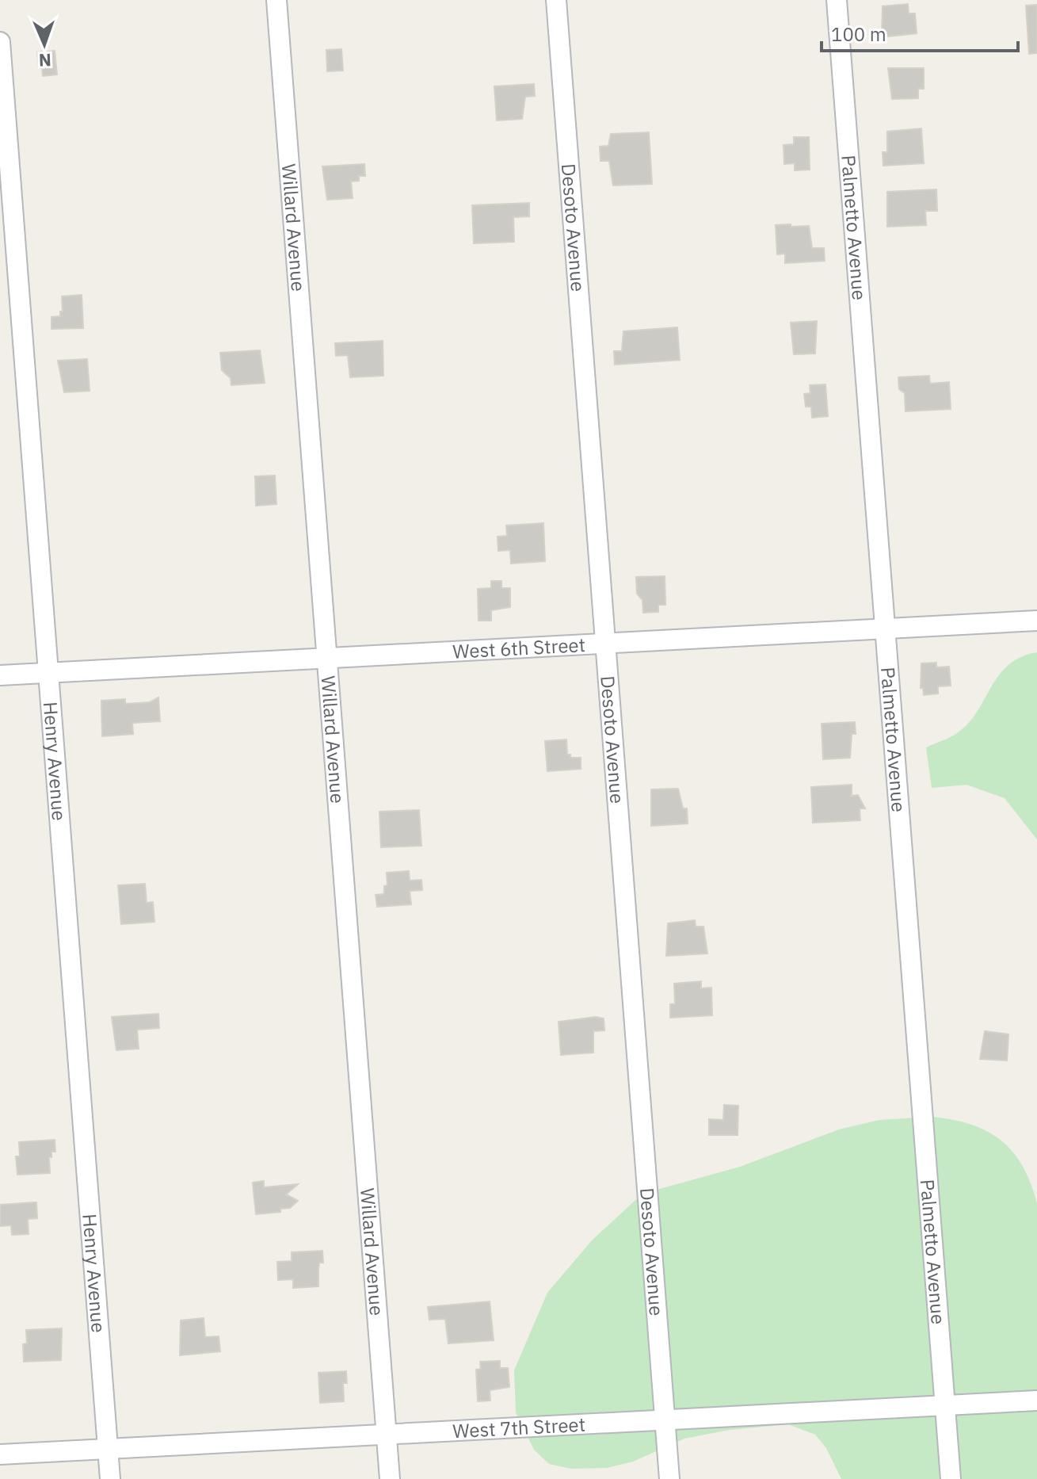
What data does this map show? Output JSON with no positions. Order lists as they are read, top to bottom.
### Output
{
  "streets": {
    "street": [
      "Willard Avenue",
      "Desoto Avenue",
      "Palmetto Avenue",
      "West 6th Street",
      "Henry Avenue",
      "West 7th Street"
    ]
  },
  "crossings": [
    ["Willard Avenue", "West 6th Street"],
    ["Willard Avenue", "West 7th Street"],
    ["Desoto Avenue", "West 6th Street"],
    ["Desoto Avenue", "West 7th Street"],
    ["Palmetto Avenue", "West 6th Street"],
    ["Palmetto Avenue", "West 7th Street"],
    ["West 6th Street", "Henry Avenue"],
    ["Henry Avenue", "West 7th Street"]
  ],
  "scale_bar": "100 m",
  "north": "bottom"
}
